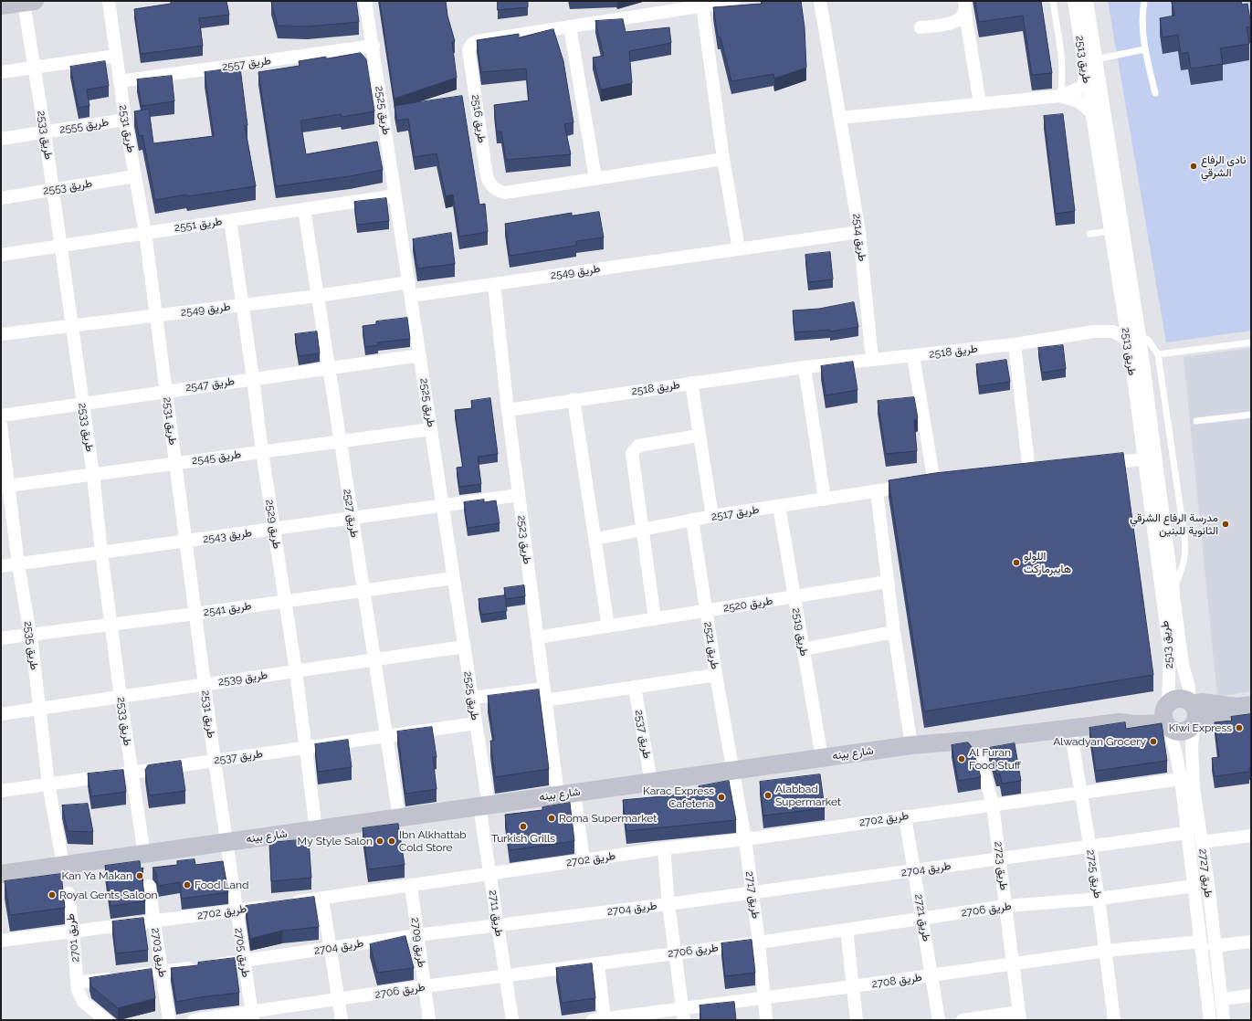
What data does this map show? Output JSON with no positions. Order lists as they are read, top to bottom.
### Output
{
  "streets": {
    "street": [
      "طريق 2513",
      "طريق 2557",
      "طريق 2525",
      "طريق 2516",
      "طريق 2555",
      "طريق 2531",
      "طريق 2533",
      "طريق 2553",
      "طريق 2551",
      "طريق 2514",
      "طريق 2549",
      "طريق 2518",
      "طريق 2547",
      "طريق 2545",
      "طريق 2527",
      "طريق 2517",
      "طريق 2529",
      "طريق 2543",
      "طريق 2523",
      "طريق 2520",
      "طريق 2541",
      "طريق 2519",
      "طريق 2535",
      "طريق 2521",
      "طريق 2539",
      "طريق 2537",
      "شارع بينه",
      "طريق 2702",
      "طريق 2723",
      "طريق 2704",
      "طريق 2727",
      "طريق 2725",
      "طريق 2717",
      "طريق 2706",
      "طريق 2711",
      "طريق 2721",
      "طريق 2701",
      "طريق 2709",
      "طريق 2703",
      "طريق 2705",
      "طريق 2708"
    ]
  },
  "crossings": [
    ["طريق 2513", "طريق 2518"],
    ["طريق 2513", "شارع بينه"],
    ["طريق 2513", "طريق 2727"],
    ["طريق 2557", "طريق 2525"],
    ["طريق 2557", "طريق 2531"],
    ["طريق 2525", "طريق 2551"],
    ["طريق 2525", "طريق 2549"],
    ["طريق 2525", "طريق 2547"],
    ["طريق 2525", "طريق 2545"],
    ["طريق 2525", "طريق 2543"],
    ["طريق 2525", "طريق 2541"],
    ["طريق 2525", "طريق 2539"],
    ["طريق 2525", "طريق 2537"],
    ["طريق 2525", "شارع بينه"],
    ["طريق 2525", "طريق 2711"],
    ["طريق 2555", "طريق 2531"],
    ["طريق 2555", "طريق 2533"],
    ["طريق 2531", "طريق 2553"],
    ["طريق 2531", "طريق 2551"],
    ["طريق 2531", "طريق 2549"],
    ["طريق 2531", "طريق 2547"],
    ["طريق 2531", "طريق 2545"],
    ["طريق 2531", "طريق 2543"],
    ["طريق 2531", "طريق 2541"],
    ["طريق 2531", "طريق 2539"],
    ["طريق 2531", "طريق 2537"],
    ["طريق 2531", "شارع بينه"],
    ["طريق 2531", "طريق 2705"],
    ["طريق 2533", "طريق 2553"],
    ["طريق 2533", "طريق 2551"],
    ["طريق 2533", "طريق 2549"],
    ["طريق 2533", "طريق 2547"],
    ["طريق 2533", "طريق 2545"],
    ["طريق 2533", "طريق 2543"],
    ["طريق 2533", "طريق 2541"],
    ["طريق 2533", "طريق 2539"],
    ["طريق 2533", "طريق 2537"],
    ["طريق 2533", "شارع بينه"],
    ["طريق 2551", "طريق 2527"],
    ["طريق 2551", "طريق 2529"],
    ["طريق 2514", "طريق 2549"],
    ["طريق 2514", "طريق 2518"],
    ["طريق 2549", "طريق 2527"],
    ["طريق 2549", "طريق 2529"],
    ["طريق 2549", "طريق 2523"],
    ["طريق 2518", "طريق 2523"],
    ["طريق 2547", "طريق 2527"],
    ["طريق 2547", "طريق 2529"],
    ["طريق 2545", "طريق 2527"],
    ["طريق 2545", "طريق 2529"],
    ["طريق 2545", "طريق 2535"],
    ["طريق 2527", "طريق 2543"],
    ["طريق 2527", "طريق 2541"],
    ["طريق 2527", "طريق 2539"],
    ["طريق 2527", "طريق 2537"],
    ["طريق 2527", "شارع بينه"],
    ["طريق 2517", "طريق 2519"],
    ["طريق 2517", "طريق 2521"],
    ["طريق 2529", "طريق 2543"],
    ["طريق 2529", "طريق 2541"],
    ["طريق 2529", "طريق 2539"],
    ["طريق 2529", "طريق 2537"],
    ["طريق 2529", "شارع بينه"],
    ["طريق 2543", "طريق 2523"],
    ["طريق 2543", "طريق 2535"],
    ["طريق 2523", "طريق 2520"],
    ["طريق 2523", "شارع بينه"],
    ["طريق 2523", "طريق 2702"],
    ["طريق 2520", "طريق 2519"],
    ["طريق 2520", "طريق 2521"],
    ["طريق 2541", "طريق 2535"],
    ["طريق 2519", "شارع بينه"],
    ["طريق 2535", "طريق 2539"],
    ["طريق 2535", "طريق 2537"],
    ["طريق 2535", "شارع بينه"],
    ["طريق 2521", "شارع بينه"],
    ["طريق 2521", "طريق 2717"],
    ["طريق 2537", "شارع بينه"],
    ["شارع بينه", "طريق 2723"],
    ["شارع بينه", "طريق 2727"],
    ["شارع بينه", "طريق 2725"],
    ["شارع بينه", "طريق 2717"],
    ["شارع بينه", "طريق 2711"],
    ["شارع بينه", "طريق 2705"],
    ["طريق 2702", "طريق 2723"],
    ["طريق 2702", "طريق 2727"],
    ["طريق 2702", "طريق 2725"],
    ["طريق 2702", "طريق 2717"],
    ["طريق 2702", "طريق 2711"],
    ["طريق 2702", "طريق 2721"],
    ["طريق 2702", "طريق 2701"],
    ["طريق 2702", "طريق 2709"],
    ["طريق 2702", "طريق 2703"],
    ["طريق 2702", "طريق 2705"],
    ["طريق 2723", "طريق 2704"],
    ["طريق 2723", "طريق 2706"],
    ["طريق 2723", "طريق 2708"],
    ["طريق 2704", "طريق 2727"],
    ["طريق 2704", "طريق 2725"],
    ["طريق 2704", "طريق 2717"],
    ["طريق 2704", "طريق 2711"],
    ["طريق 2704", "طريق 2721"],
    ["طريق 2704", "طريق 2701"],
    ["طريق 2704", "طريق 2709"],
    ["طريق 2704", "طريق 2703"],
    ["طريق 2704", "طريق 2705"],
    ["طريق 2727", "طريق 2706"],
    ["طريق 2727", "طريق 2708"],
    ["طريق 2725", "طريق 2706"],
    ["طريق 2725", "طريق 2708"],
    ["طريق 2717", "طريق 2706"],
    ["طريق 2717", "طريق 2708"],
    ["طريق 2706", "طريق 2711"],
    ["طريق 2706", "طريق 2721"],
    ["طريق 2706", "طريق 2709"],
    ["طريق 2706", "طريق 2705"],
    ["طريق 2721", "طريق 2708"]
  ],
  "places": [
    "نادي الرفاع الشرقي",
    "مدرسة الرفاع الشرقي الثانوية للبنين",
    "اللولو هايبرماركت",
    "Kiwi Express",
    "Alwadyan Grocery",
    "Al Furan Food Stuff",
    "Alabbad Supermarket",
    "Karac Express Cafeteria",
    "Roma Supermarket",
    "Turkish Grills",
    "My Style Salon",
    "Ibn Alkhattab Cold Store",
    "Kan Ya Makan",
    "Food Land",
    "Royal Gents Saloon"
  ]
}
